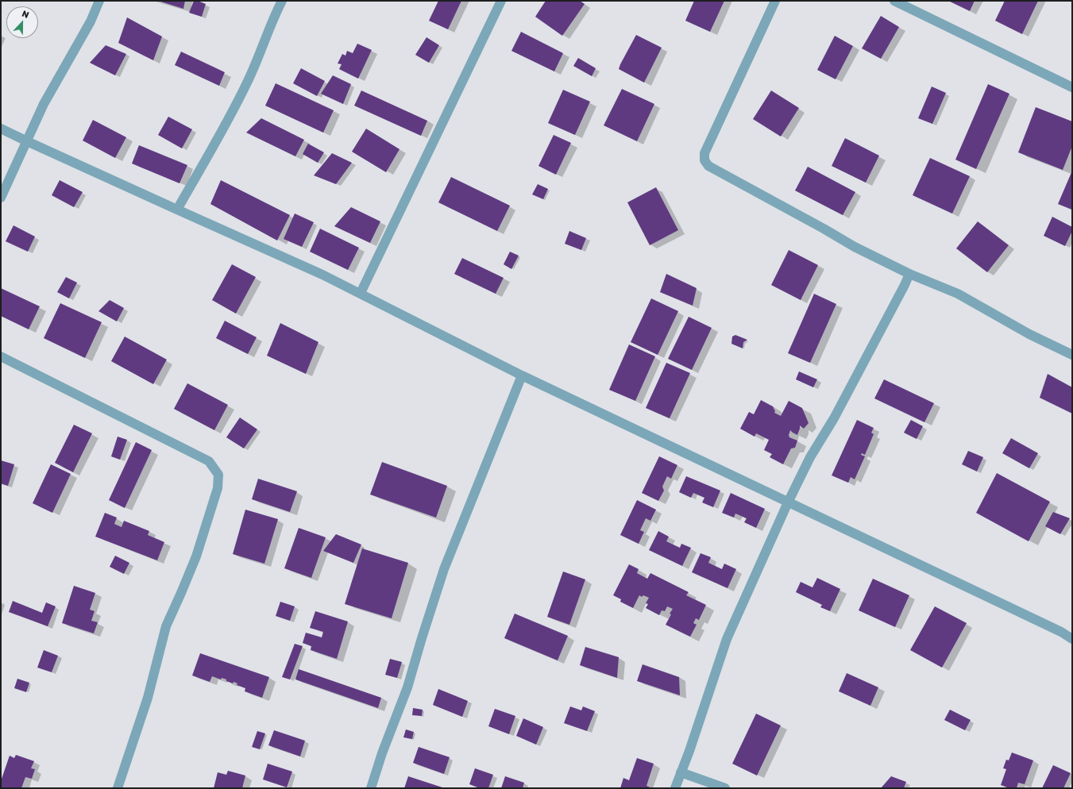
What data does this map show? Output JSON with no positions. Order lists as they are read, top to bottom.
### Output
{
  "north": "top"
}
